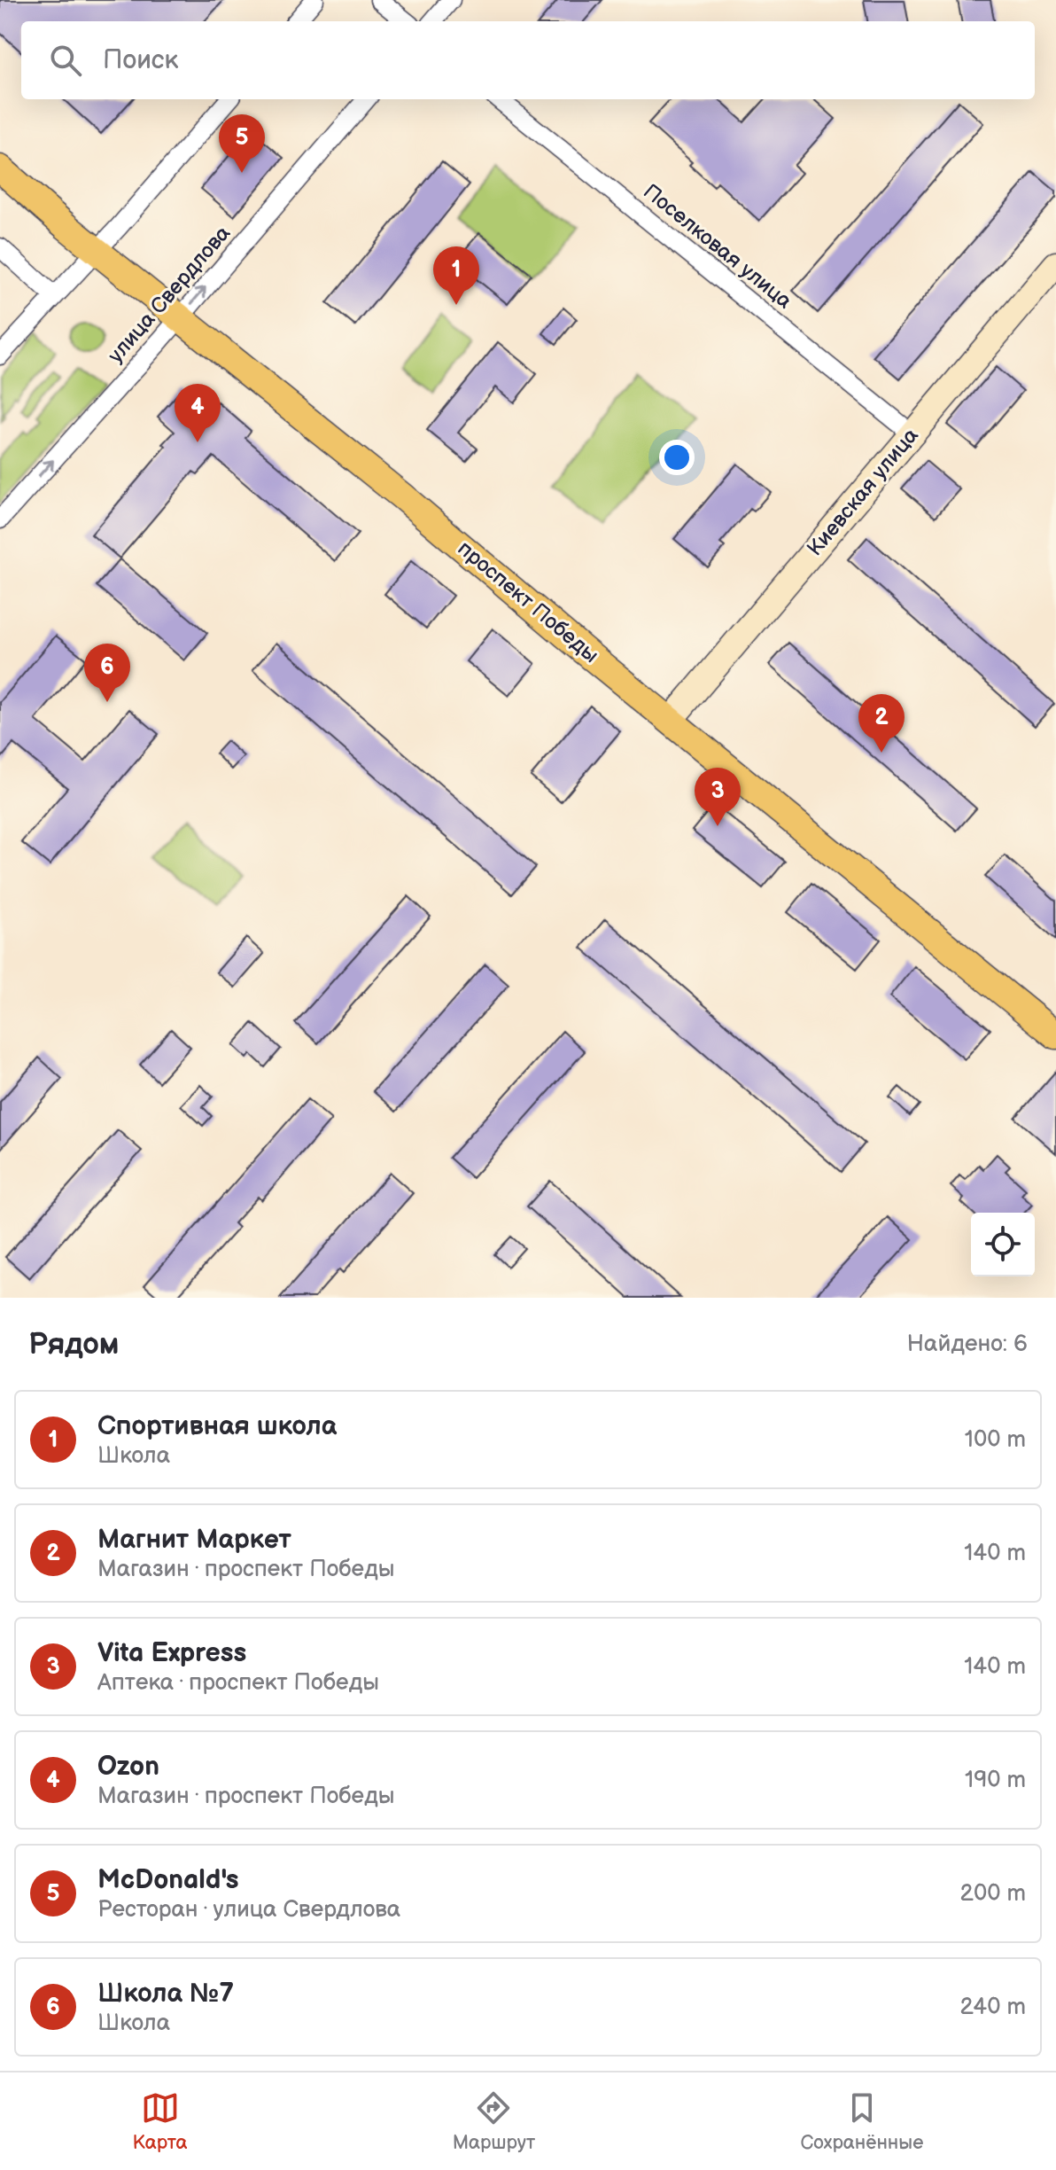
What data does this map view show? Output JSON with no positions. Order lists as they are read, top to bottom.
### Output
{
  "streets": {
    "main road": ["Киевская улица", "проспект Победы"],
    "street": ["Поселковая улица", "улица Свердлова"]
  },
  "crossings": [
    ["Поселковая улица", "Киевская улица"],
    ["улица Свердлова", "проспект Победы"],
    ["Киевская улица", "проспект Победы"]
  ],
  "page": {
    "search": "Поиск",
    "pins": [
      "5",
      "1",
      "4",
      "6",
      "2",
      "3"
    ],
    "heading": ["Рядом", "Найдено: 6"],
    "list": [
      {
        "mark": "1",
        "name": "Спортивная школа",
        "note": "Школа",
        "value": "100 m"
      },
      {
        "mark": "2",
        "name": "Магнит Маркет",
        "note": "Магазин · проспект Победы",
        "value": "140 m"
      },
      {
        "mark": "3",
        "name": "Vita Express",
        "note": "Аптека · проспект Победы",
        "value": "140 m"
      },
      {
        "mark": "4",
        "name": "Ozon",
        "note": "Магазин · проспект Победы",
        "value": "190 m"
      },
      {
        "mark": "5",
        "name": "McDonald's",
        "note": "Ресторан · улица Свердлова",
        "value": "200 m"
      },
      {
        "mark": "6",
        "name": "Школа №7",
        "note": "Школа",
        "value": "240 m"
      }
    ],
    "nav": ["Карта", "Маршрут", "Сохранённые"]
  }
}
